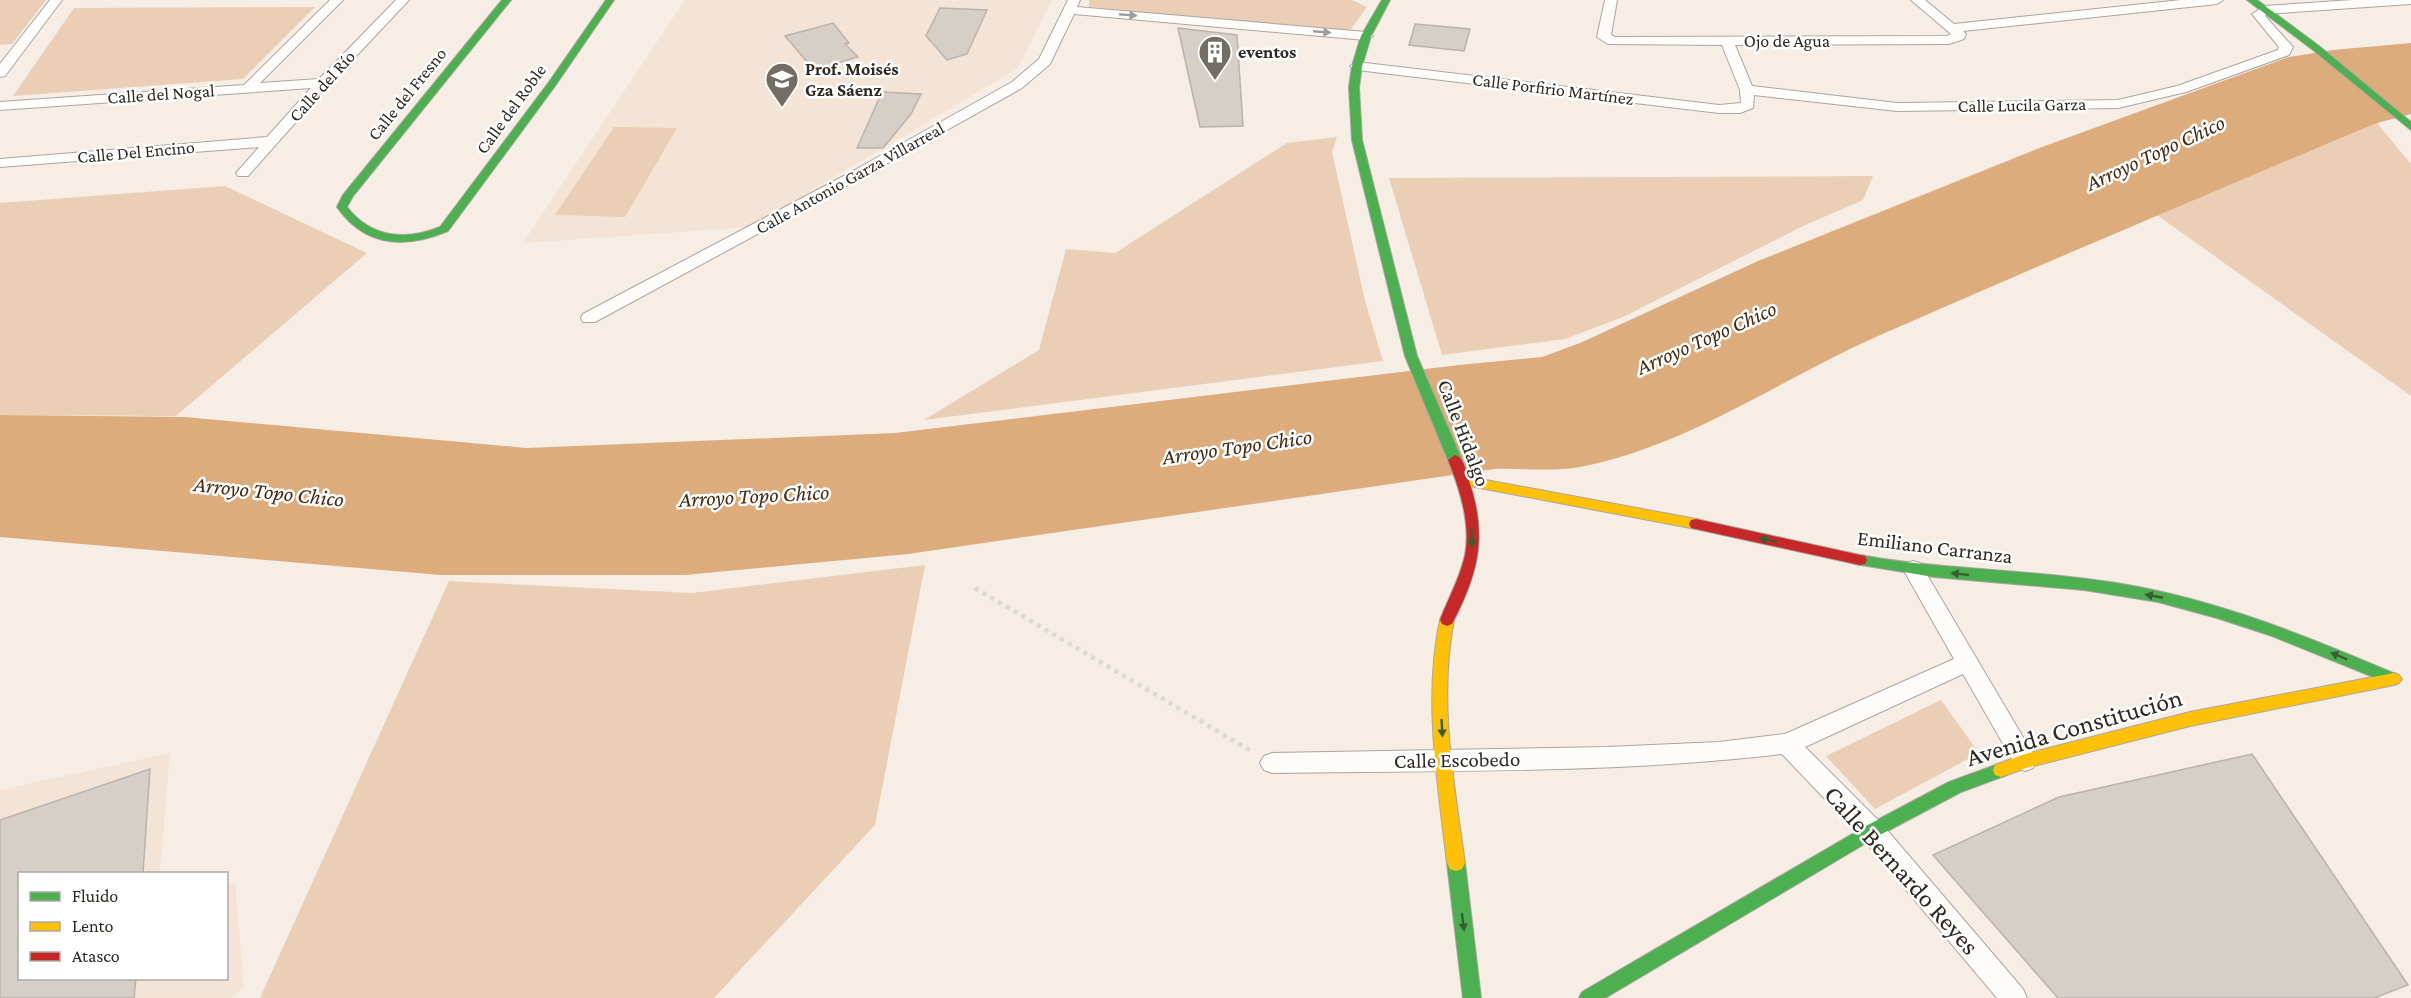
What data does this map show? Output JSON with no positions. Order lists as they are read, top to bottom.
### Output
{
  "streets": {
    "street": [
      "Ojo de Agua",
      "Calle del Río",
      "Calle Porfirio Martínez",
      "Calle del Nogal",
      "Calle del Fresno",
      "Calle Lucila Garza",
      "Calle del Roble",
      "Calle Del Encino",
      "Calle Antonio Garza Villarreal",
      "Calle Hidalgo",
      "Emiliano Carranza",
      "Avenida Constitución",
      "Calle Escobedo",
      "Calle Bernardo Reyes"
    ]
  },
  "crossings": [
    ["Calle del Río", "Calle del Nogal"],
    ["Calle del Río", "Calle Del Encino"],
    ["Calle Porfirio Martínez", "Calle Lucila Garza"],
    ["Calle Porfirio Martínez", "Calle Hidalgo"],
    ["Calle del Fresno", "Calle del Roble"],
    ["Calle Hidalgo", "Emiliano Carranza"],
    ["Calle Hidalgo", "Calle Escobedo"],
    ["Emiliano Carranza", "Avenida Constitución"],
    ["Avenida Constitución", "Calle Bernardo Reyes"],
    ["Calle Escobedo", "Calle Bernardo Reyes"]
  ],
  "one_way": ["Calle Hidalgo", "Emiliano Carranza"],
  "water": ["Arroyo Topo Chico"],
  "places": {
    "building": ["eventos"],
    "school or university": ["Prof. Moisés Gza Sáenz"]
  },
  "legend": ["Fluido", "Lento", "Atasco"]
}
